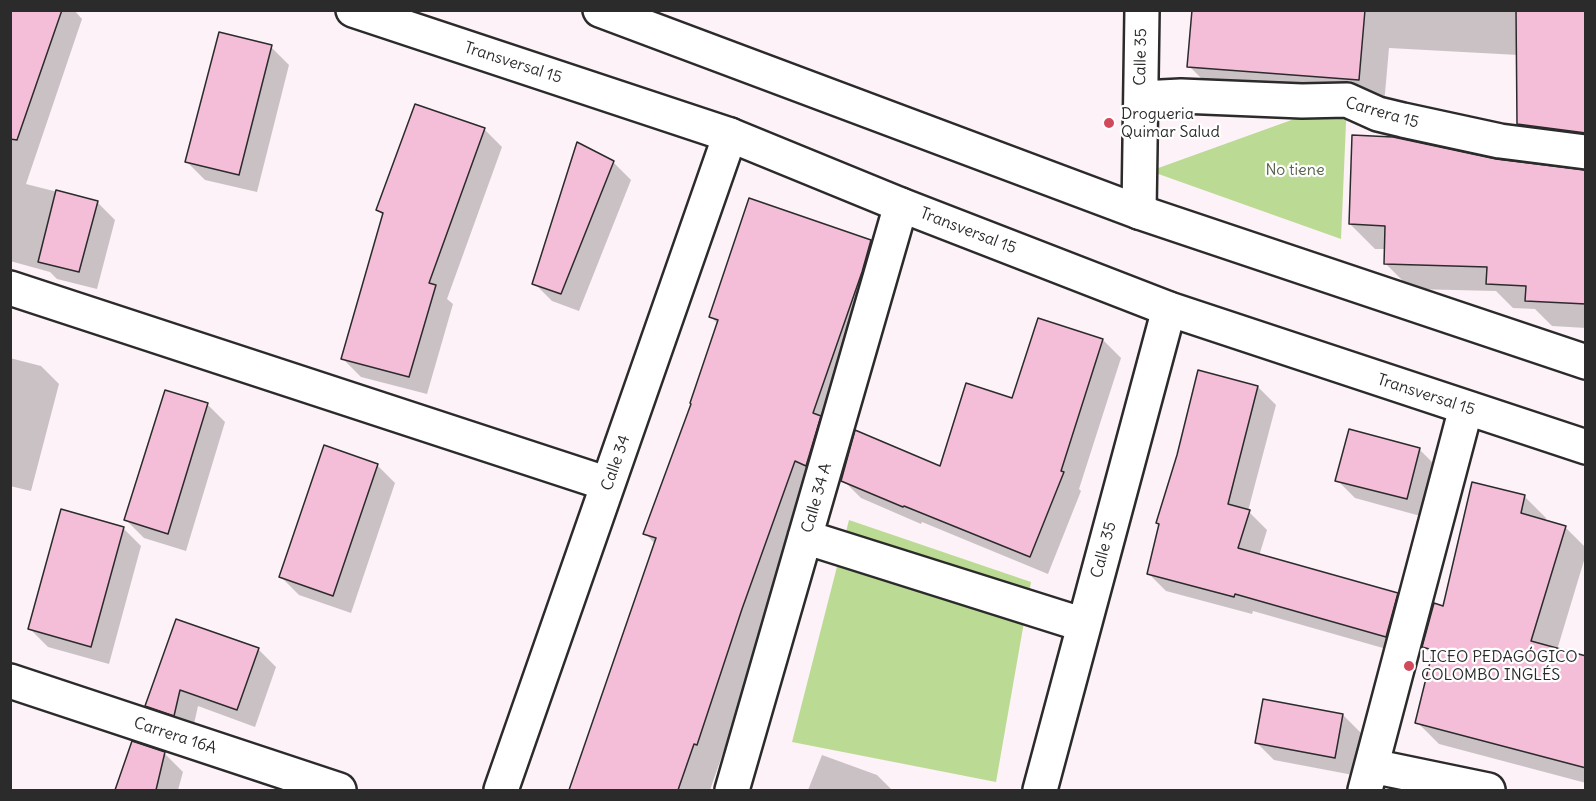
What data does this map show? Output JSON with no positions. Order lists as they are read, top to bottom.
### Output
{
  "streets": {
    "street": [
      "Calle 35",
      "Transversal 15",
      "Carrera 15",
      "Calle 34",
      "Calle 34 A",
      "Carrera 16A"
    ]
  },
  "crossings": [
    ["Calle 35", "Transversal 15"],
    ["Calle 35", "Carrera 15"],
    ["Transversal 15", "Calle 34"],
    ["Transversal 15", "Calle 34 A"]
  ],
  "parks": ["No tiene"],
  "places": ["Drogueria Quimar Salud", "LICEO PEDAGÓGICO COLOMBO INGLÉS"]
}
